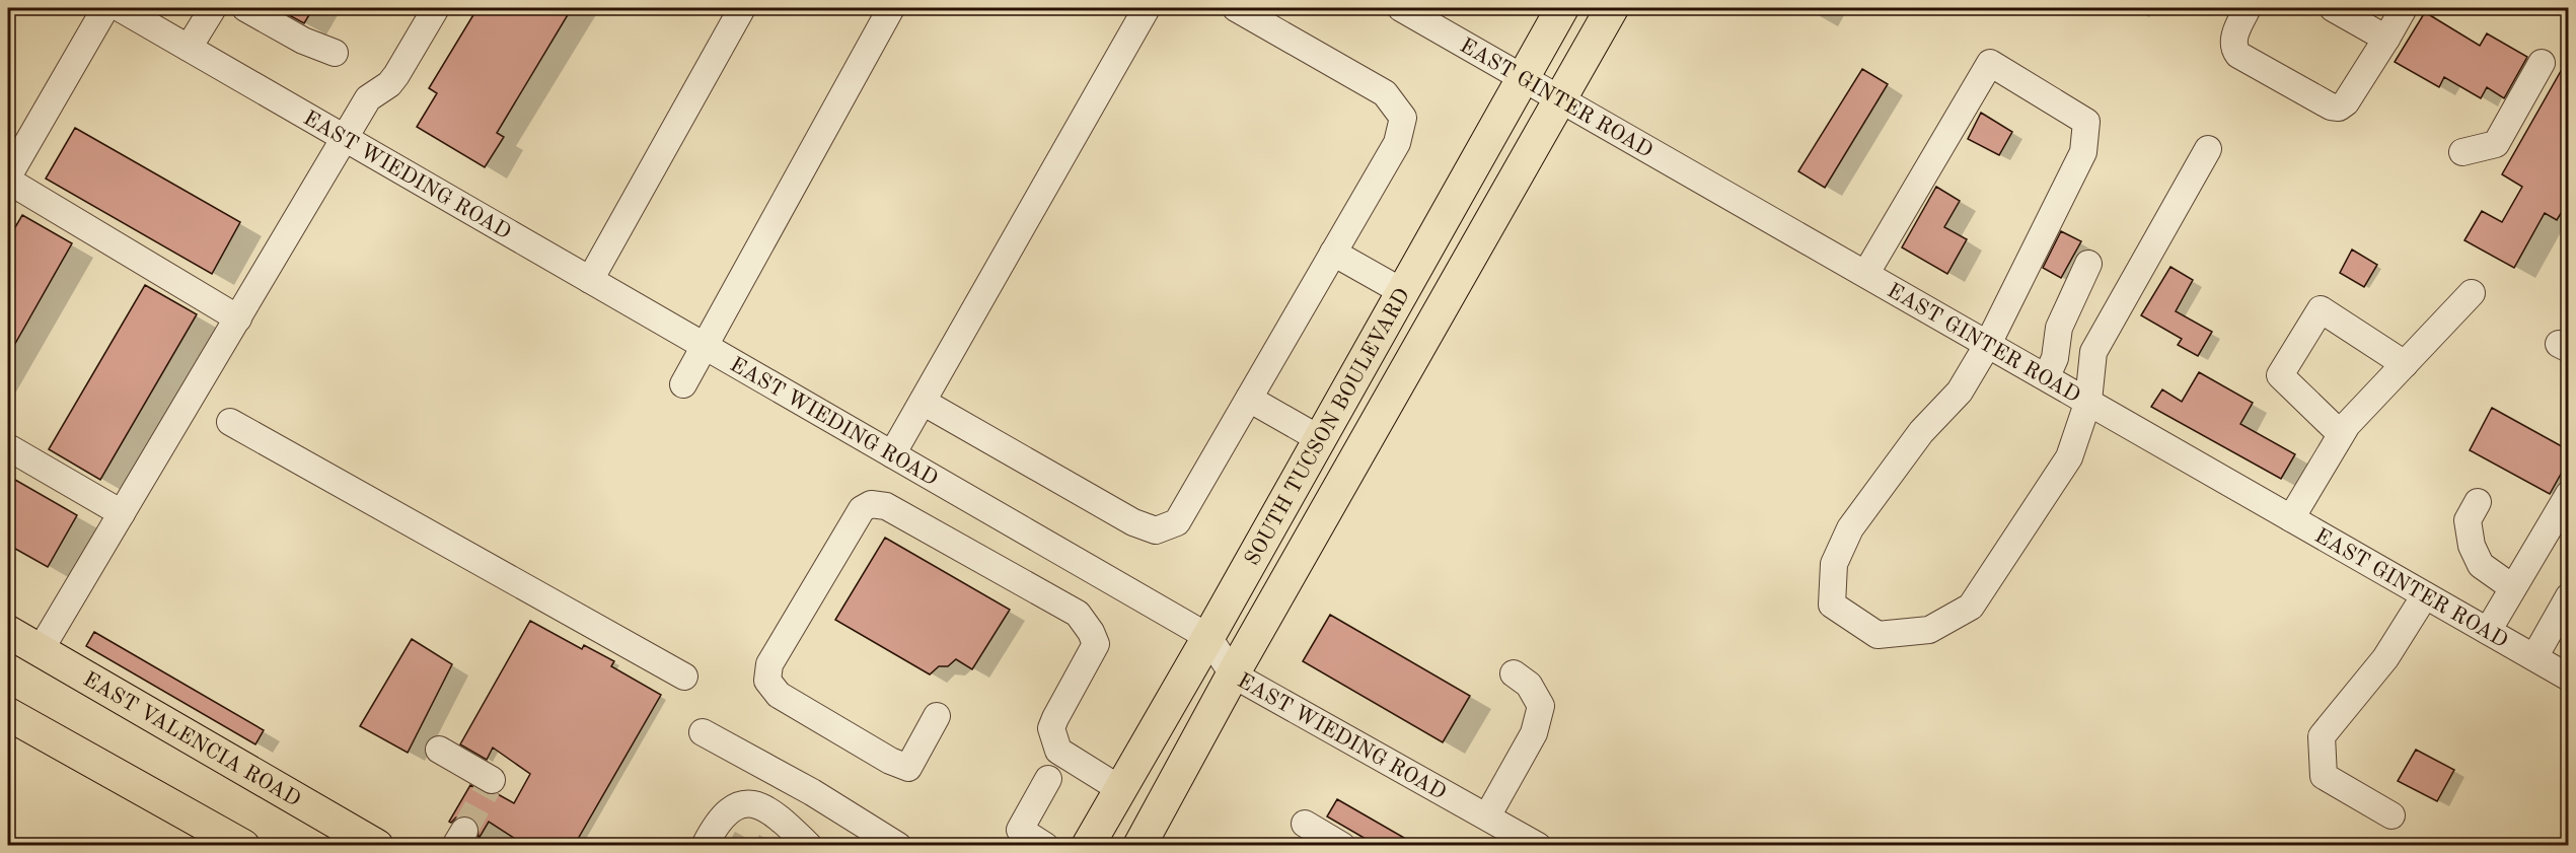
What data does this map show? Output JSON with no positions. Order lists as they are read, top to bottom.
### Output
{
  "streets": {
    "main road": ["SOUTH TUCSON BOULEVARD", "EAST VALENCIA ROAD"],
    "street": ["EAST GINTER ROAD", "EAST WIEDING ROAD"]
  },
  "crossings": [
    ["EAST GINTER ROAD", "SOUTH TUCSON BOULEVARD"],
    ["EAST WIEDING ROAD", "SOUTH TUCSON BOULEVARD"]
  ]
}
